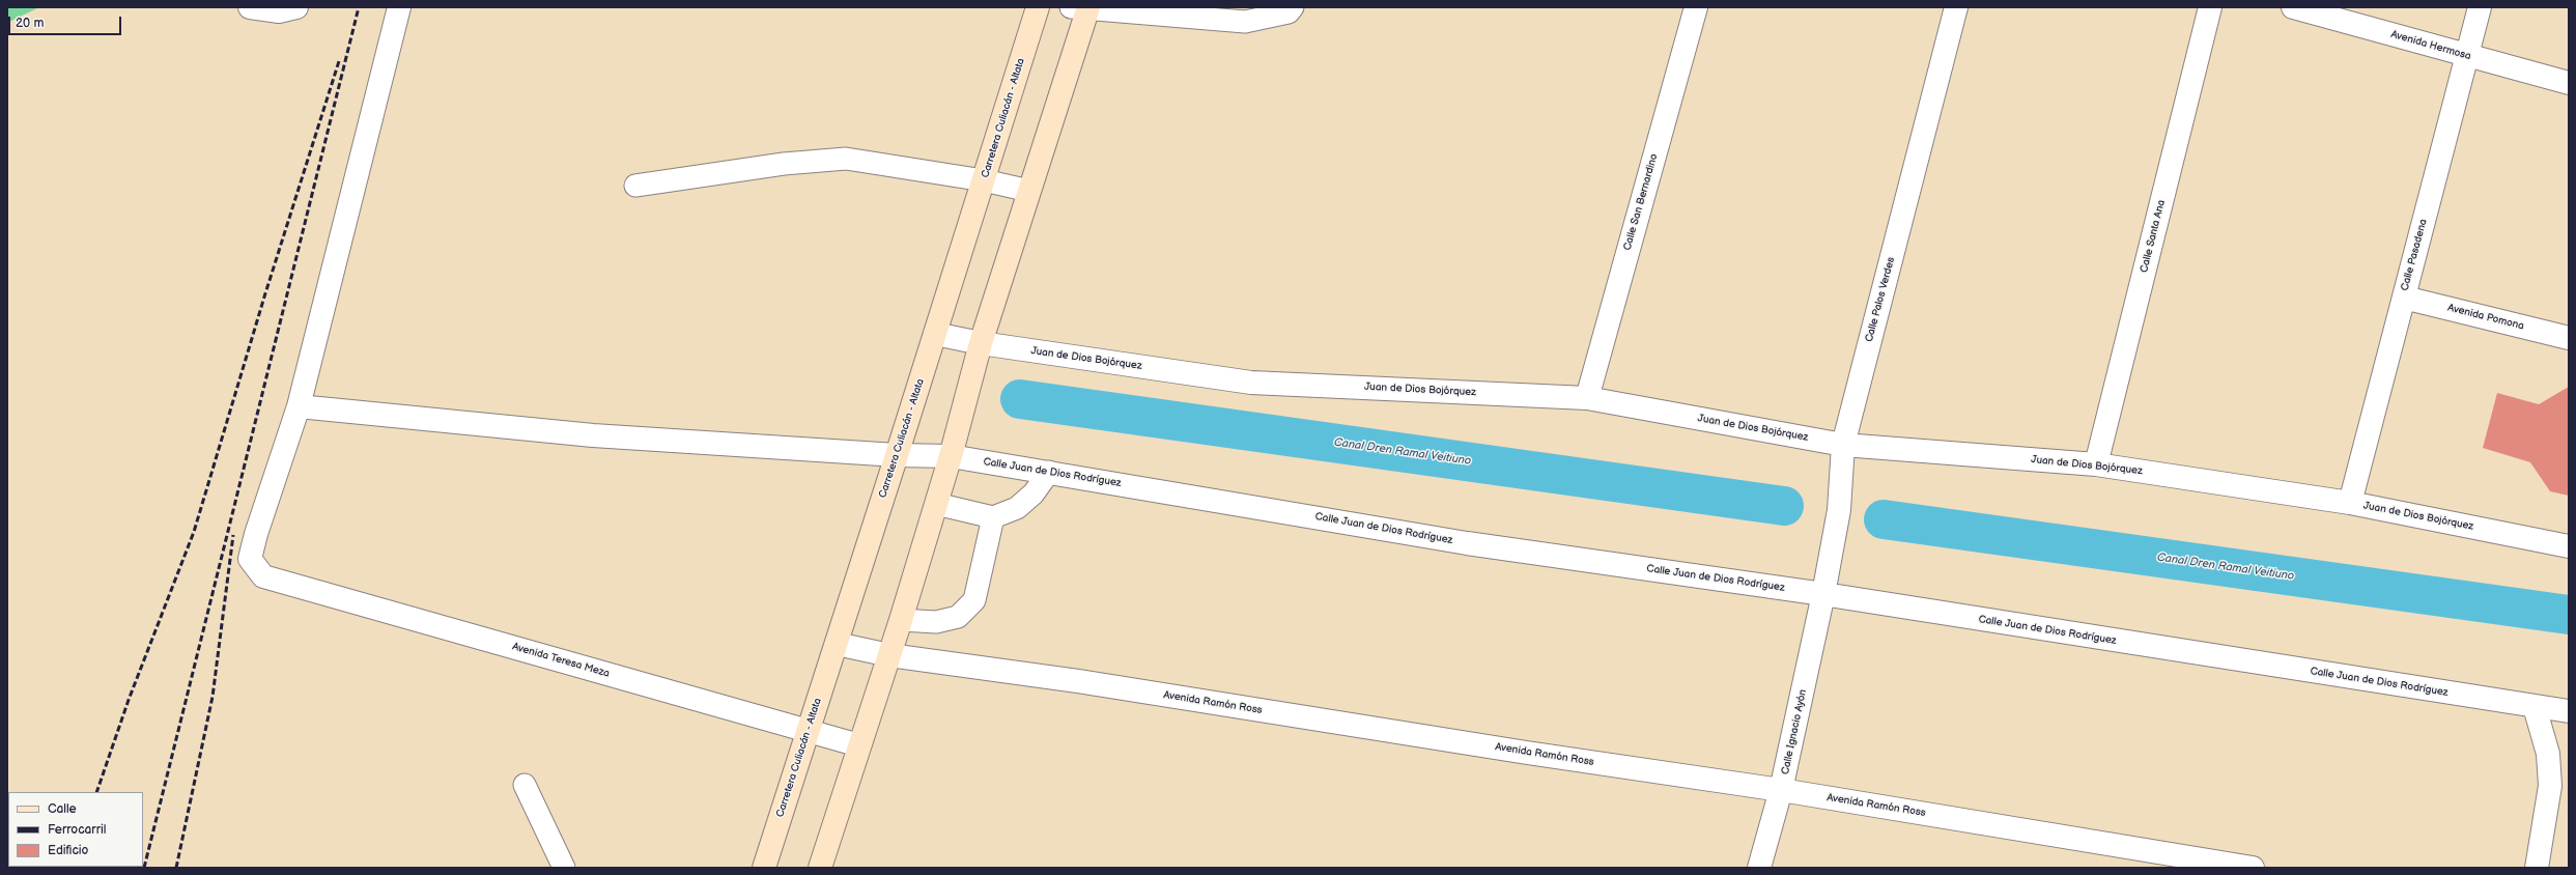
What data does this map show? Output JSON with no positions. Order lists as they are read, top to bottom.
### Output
{
  "streets": {
    "main road": ["Carretera Culiacán - Altata"],
    "street": [
      "Avenida Hermosa",
      "Calle San Bernardino",
      "Calle Santa Ana",
      "Calle Pasadena",
      "Calle Palos Verdes",
      "Avenida Pomona",
      "Juan de Dios Bojórquez",
      "Calle Juan de Dios Rodríguez",
      "Avenida Teresa Meza",
      "Avenida Ramón Ross",
      "Calle Ignacio Ayón"
    ]
  },
  "crossings": [
    ["Avenida Hermosa", "Calle Pasadena"],
    ["Carretera Culiacán - Altata", "Juan de Dios Bojórquez"],
    ["Carretera Culiacán - Altata", "Calle Juan de Dios Rodríguez"],
    ["Carretera Culiacán - Altata", "Avenida Teresa Meza"],
    ["Carretera Culiacán - Altata", "Avenida Ramón Ross"],
    ["Calle San Bernardino", "Juan de Dios Bojórquez"],
    ["Calle Santa Ana", "Juan de Dios Bojórquez"],
    ["Calle Pasadena", "Avenida Pomona"],
    ["Calle Pasadena", "Juan de Dios Bojórquez"],
    ["Calle Palos Verdes", "Juan de Dios Bojórquez"],
    ["Calle Palos Verdes", "Calle Juan de Dios Rodríguez"],
    ["Calle Palos Verdes", "Calle Ignacio Ayón"],
    ["Calle Juan de Dios Rodríguez", "Avenida Teresa Meza"],
    ["Calle Juan de Dios Rodríguez", "Calle Ignacio Ayón"],
    ["Avenida Ramón Ross", "Calle Ignacio Ayón"]
  ],
  "water": ["Canal Dren Ramal Veitiuno"],
  "legend": ["Calle", "Ferrocarril", "Edificio"],
  "scale_bar": "20 m"
}
